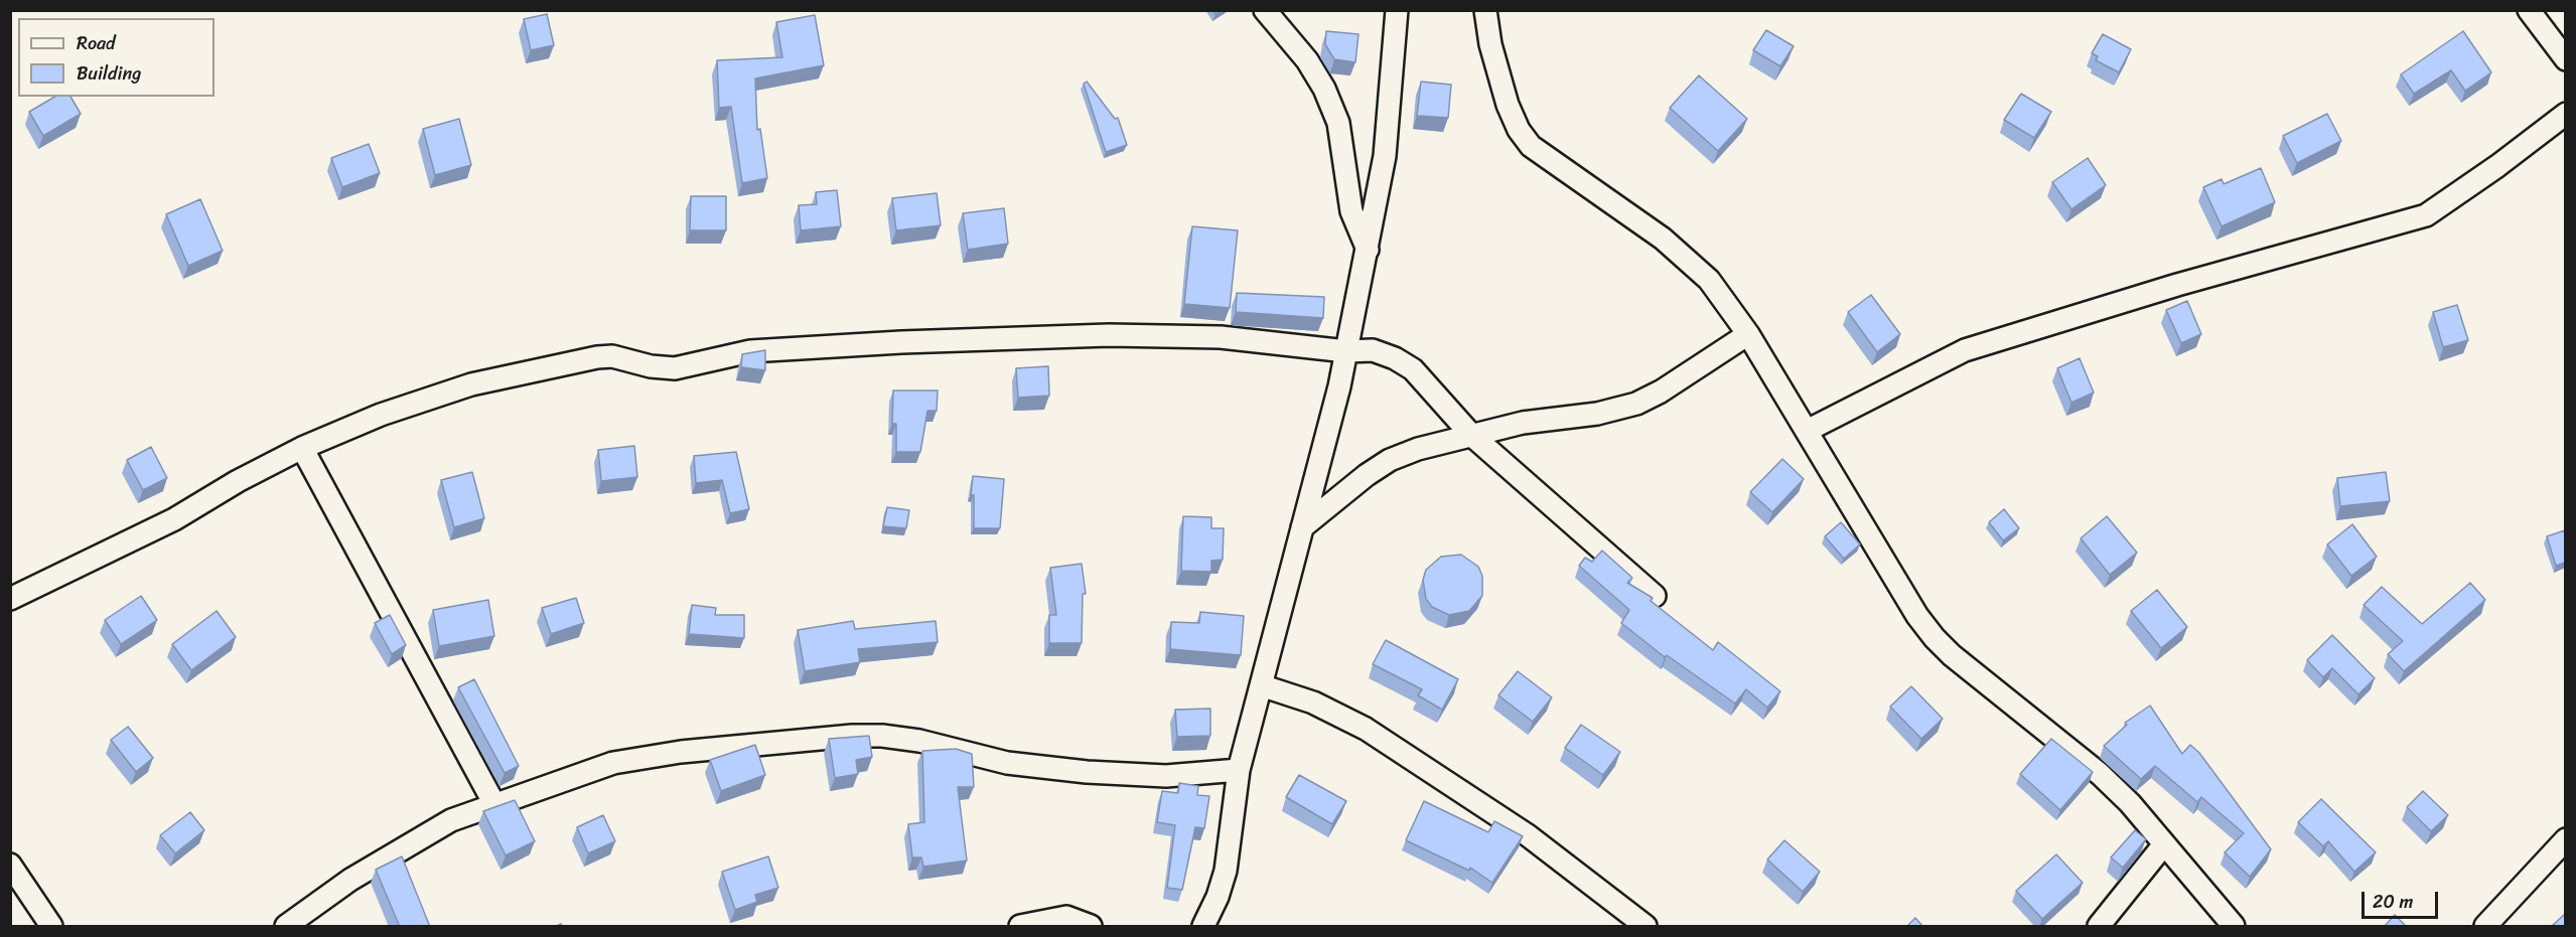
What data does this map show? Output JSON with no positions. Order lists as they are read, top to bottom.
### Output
{
  "legend": ["Road", "Building"],
  "scale_bar": "20 m"
}
